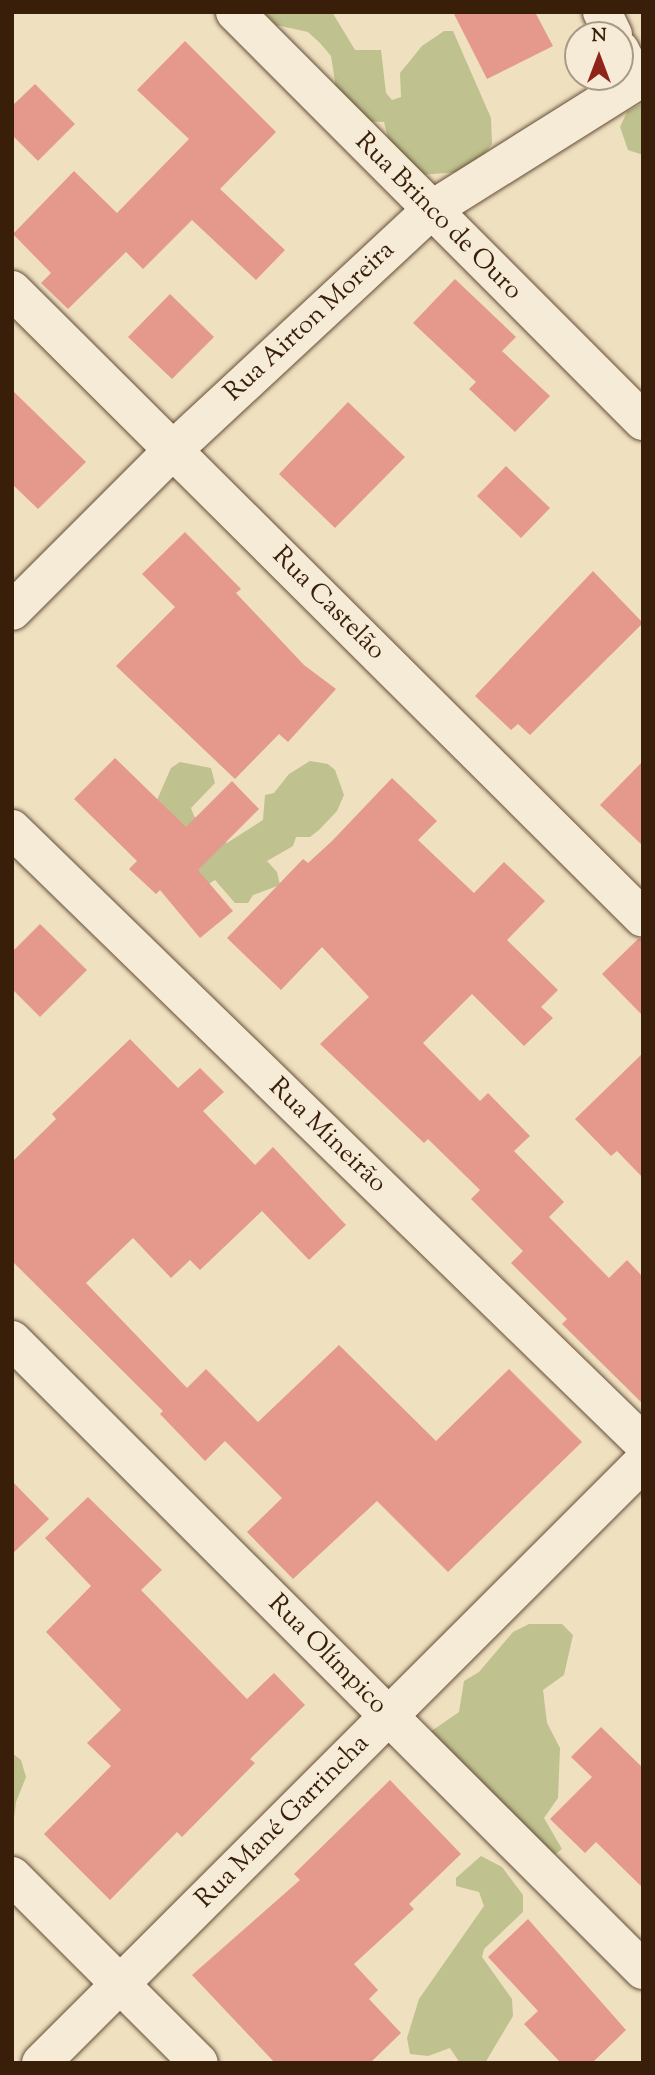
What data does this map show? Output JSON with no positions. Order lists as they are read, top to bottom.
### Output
{
  "streets": {
    "street": [
      "Rua Brinco de Ouro",
      "Rua Airton Moreira",
      "Rua Castelão",
      "Rua Mineirão",
      "Rua Olímpico",
      "Rua Mané Garrincha"
    ]
  },
  "crossings": [
    ["Rua Brinco de Ouro", "Rua Airton Moreira"],
    ["Rua Airton Moreira", "Rua Castelão"],
    ["Rua Olímpico", "Rua Mané Garrincha"]
  ],
  "north": "top"
}
